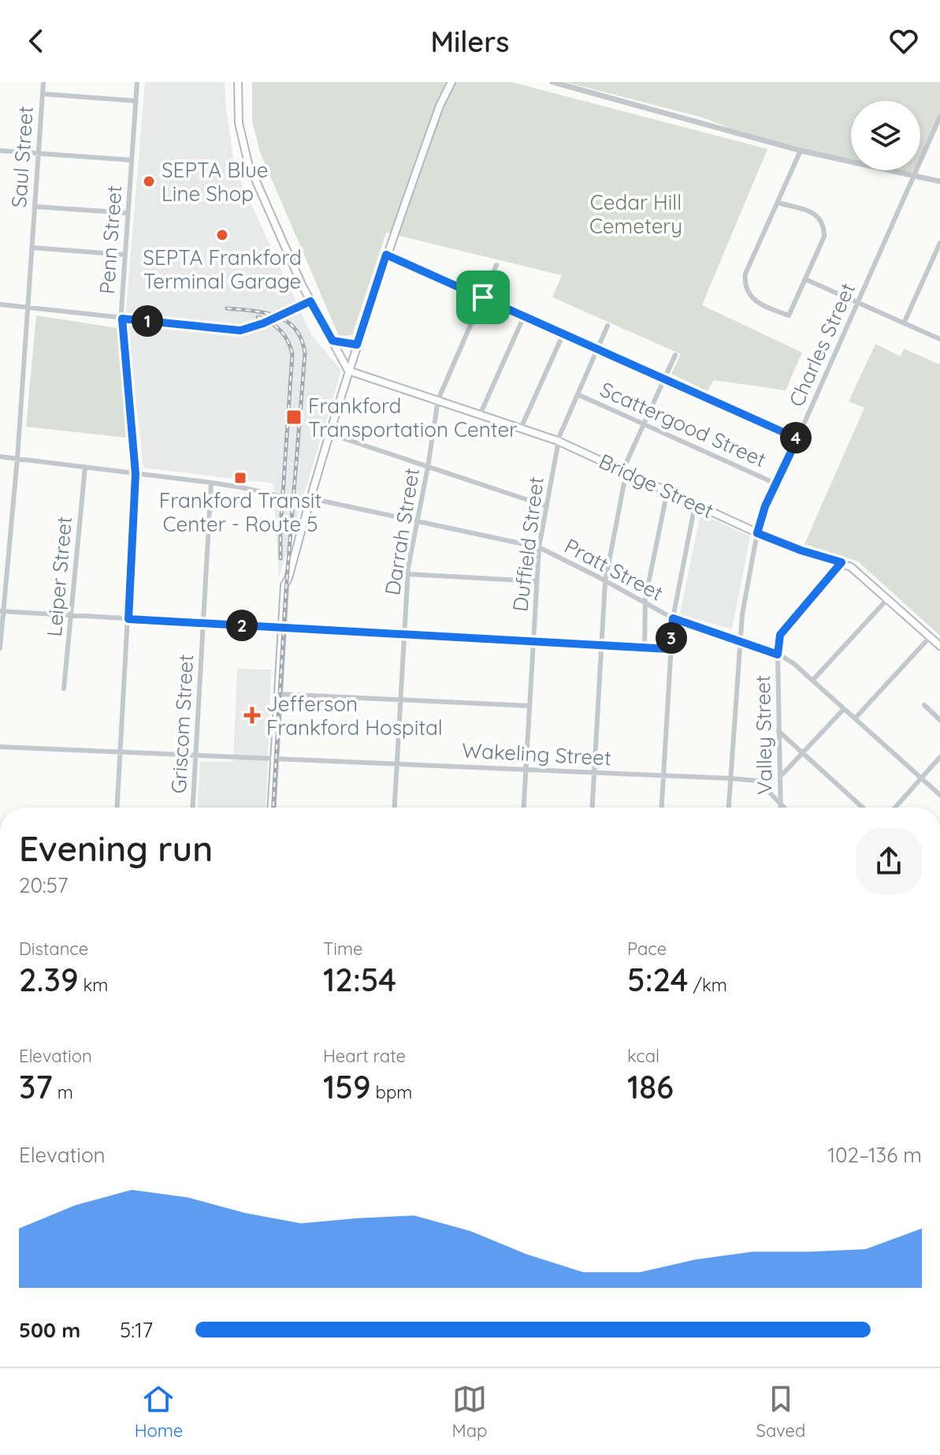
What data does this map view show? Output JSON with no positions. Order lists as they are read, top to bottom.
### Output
{
  "streets": {
    "main road": ["Bridge Street"],
    "street": [
      "Saul Street",
      "Penn Street",
      "Charles Street",
      "Scattergood Street",
      "Darrah Street",
      "Duffield Street",
      "Pratt Street",
      "Leiper Street",
      "Griscom Street",
      "Valley Street",
      "Wakeling Street"
    ]
  },
  "crossings": [
    ["Penn Street", "Wakeling Street"],
    ["Charles Street", "Scattergood Street"],
    ["Charles Street", "Bridge Street"],
    ["Charles Street", "Pratt Street"],
    ["Charles Street", "Wakeling Street"],
    ["Scattergood Street", "Duffield Street"],
    ["Bridge Street", "Darrah Street"],
    ["Bridge Street", "Duffield Street"],
    ["Bridge Street", "Valley Street"],
    ["Darrah Street", "Pratt Street"],
    ["Darrah Street", "Wakeling Street"],
    ["Duffield Street", "Pratt Street"],
    ["Duffield Street", "Wakeling Street"],
    ["Pratt Street", "Valley Street"],
    ["Griscom Street", "Wakeling Street"],
    ["Valley Street", "Wakeling Street"]
  ],
  "parks": ["Cedar Hill Cemetery"],
  "places": {
    "other": ["SEPTA Blue Line Shop", "SEPTA Frankford Terminal Garage"],
    "transit": ["Frankford Transportation Center", "Frankford Transit Center - Route 5"],
    "health": ["Jefferson Frankford Hospital"]
  },
  "page": {
    "header": "Milers",
    "pins": [
      "1",
      "4",
      "2",
      "3"
    ],
    "heading": ["Evening run", "20:57"],
    "stats": [
      ["Distance", "2.39 km"],
      ["Time", "12:54"],
      ["Pace", "5:24 /km"],
      ["Elevation", "37 m"],
      ["Heart rate", "159 bpm"],
      ["kcal", "186"]
    ],
    "chart": ["Elevation", "102–136 m"],
    "list": [
      {
        "name": "500 m",
        "note": "5:17"
      }
    ],
    "tabs": ["Home", "Map", "Saved"]
  }
}
